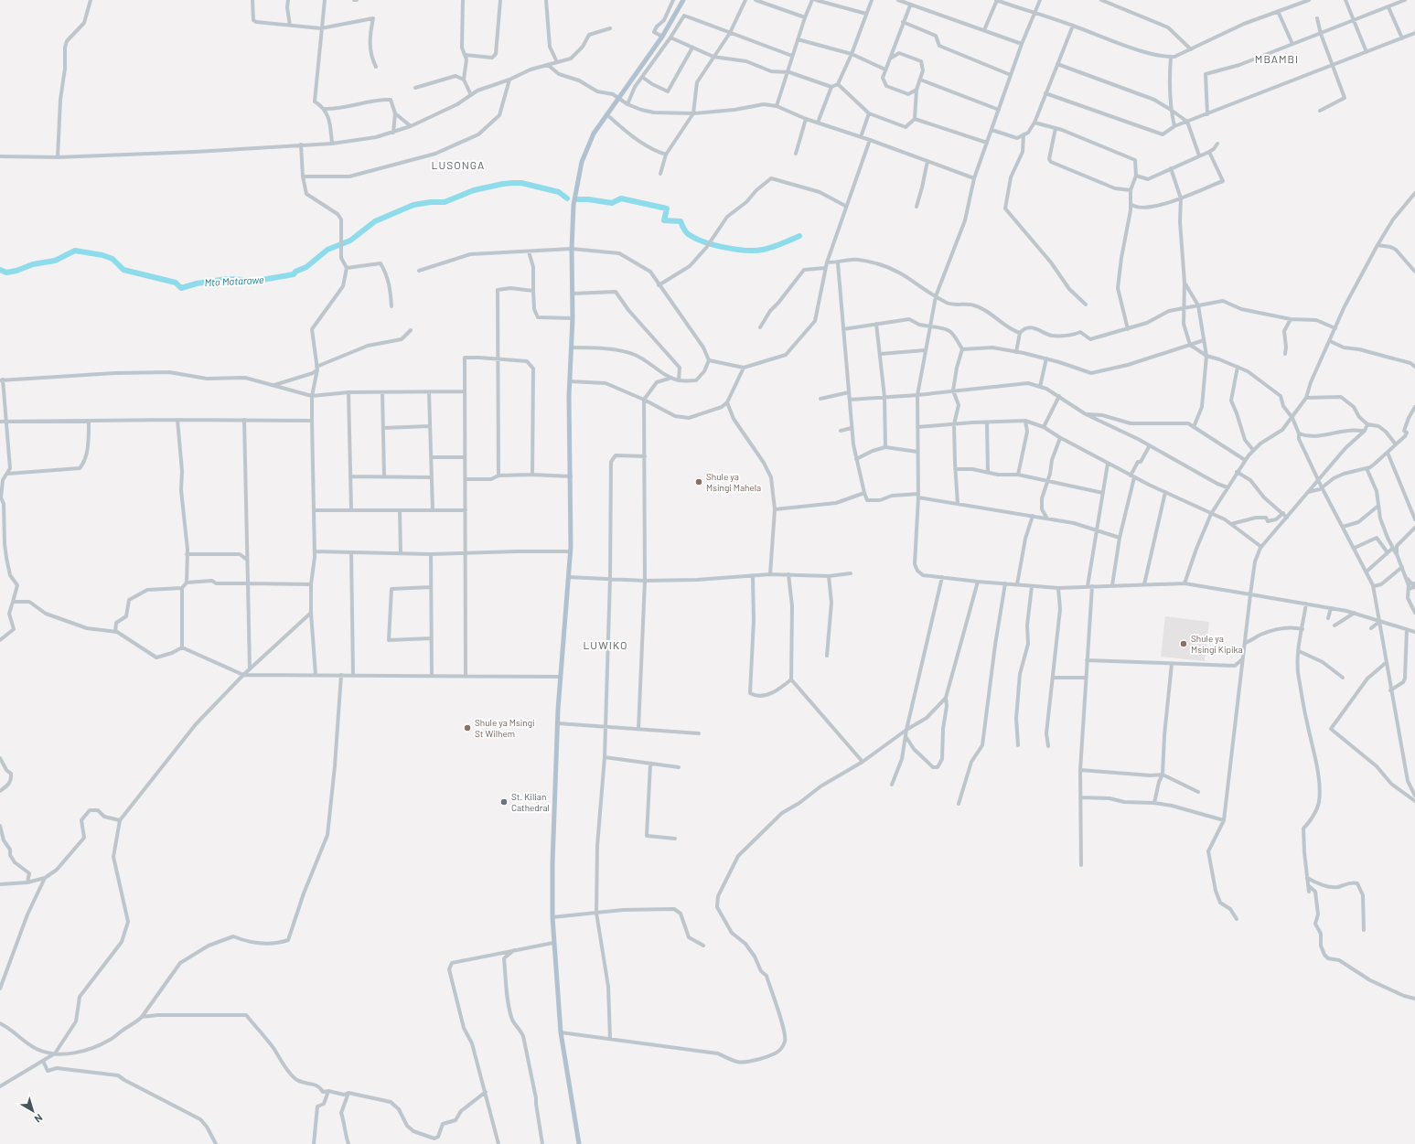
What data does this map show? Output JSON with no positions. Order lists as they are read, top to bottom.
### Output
{
  "districts": ["MBAMBI", "LUSONGA", "LUWIKO"],
  "water": ["Mto Matarawe"],
  "places": [
    "Shule ya Msingi Mahela",
    "Shule ya Msingi Kipika",
    "Shule ya Msingi St Wilhem",
    "St. Kilian Cathedral"
  ],
  "north": "bottom right"
}
